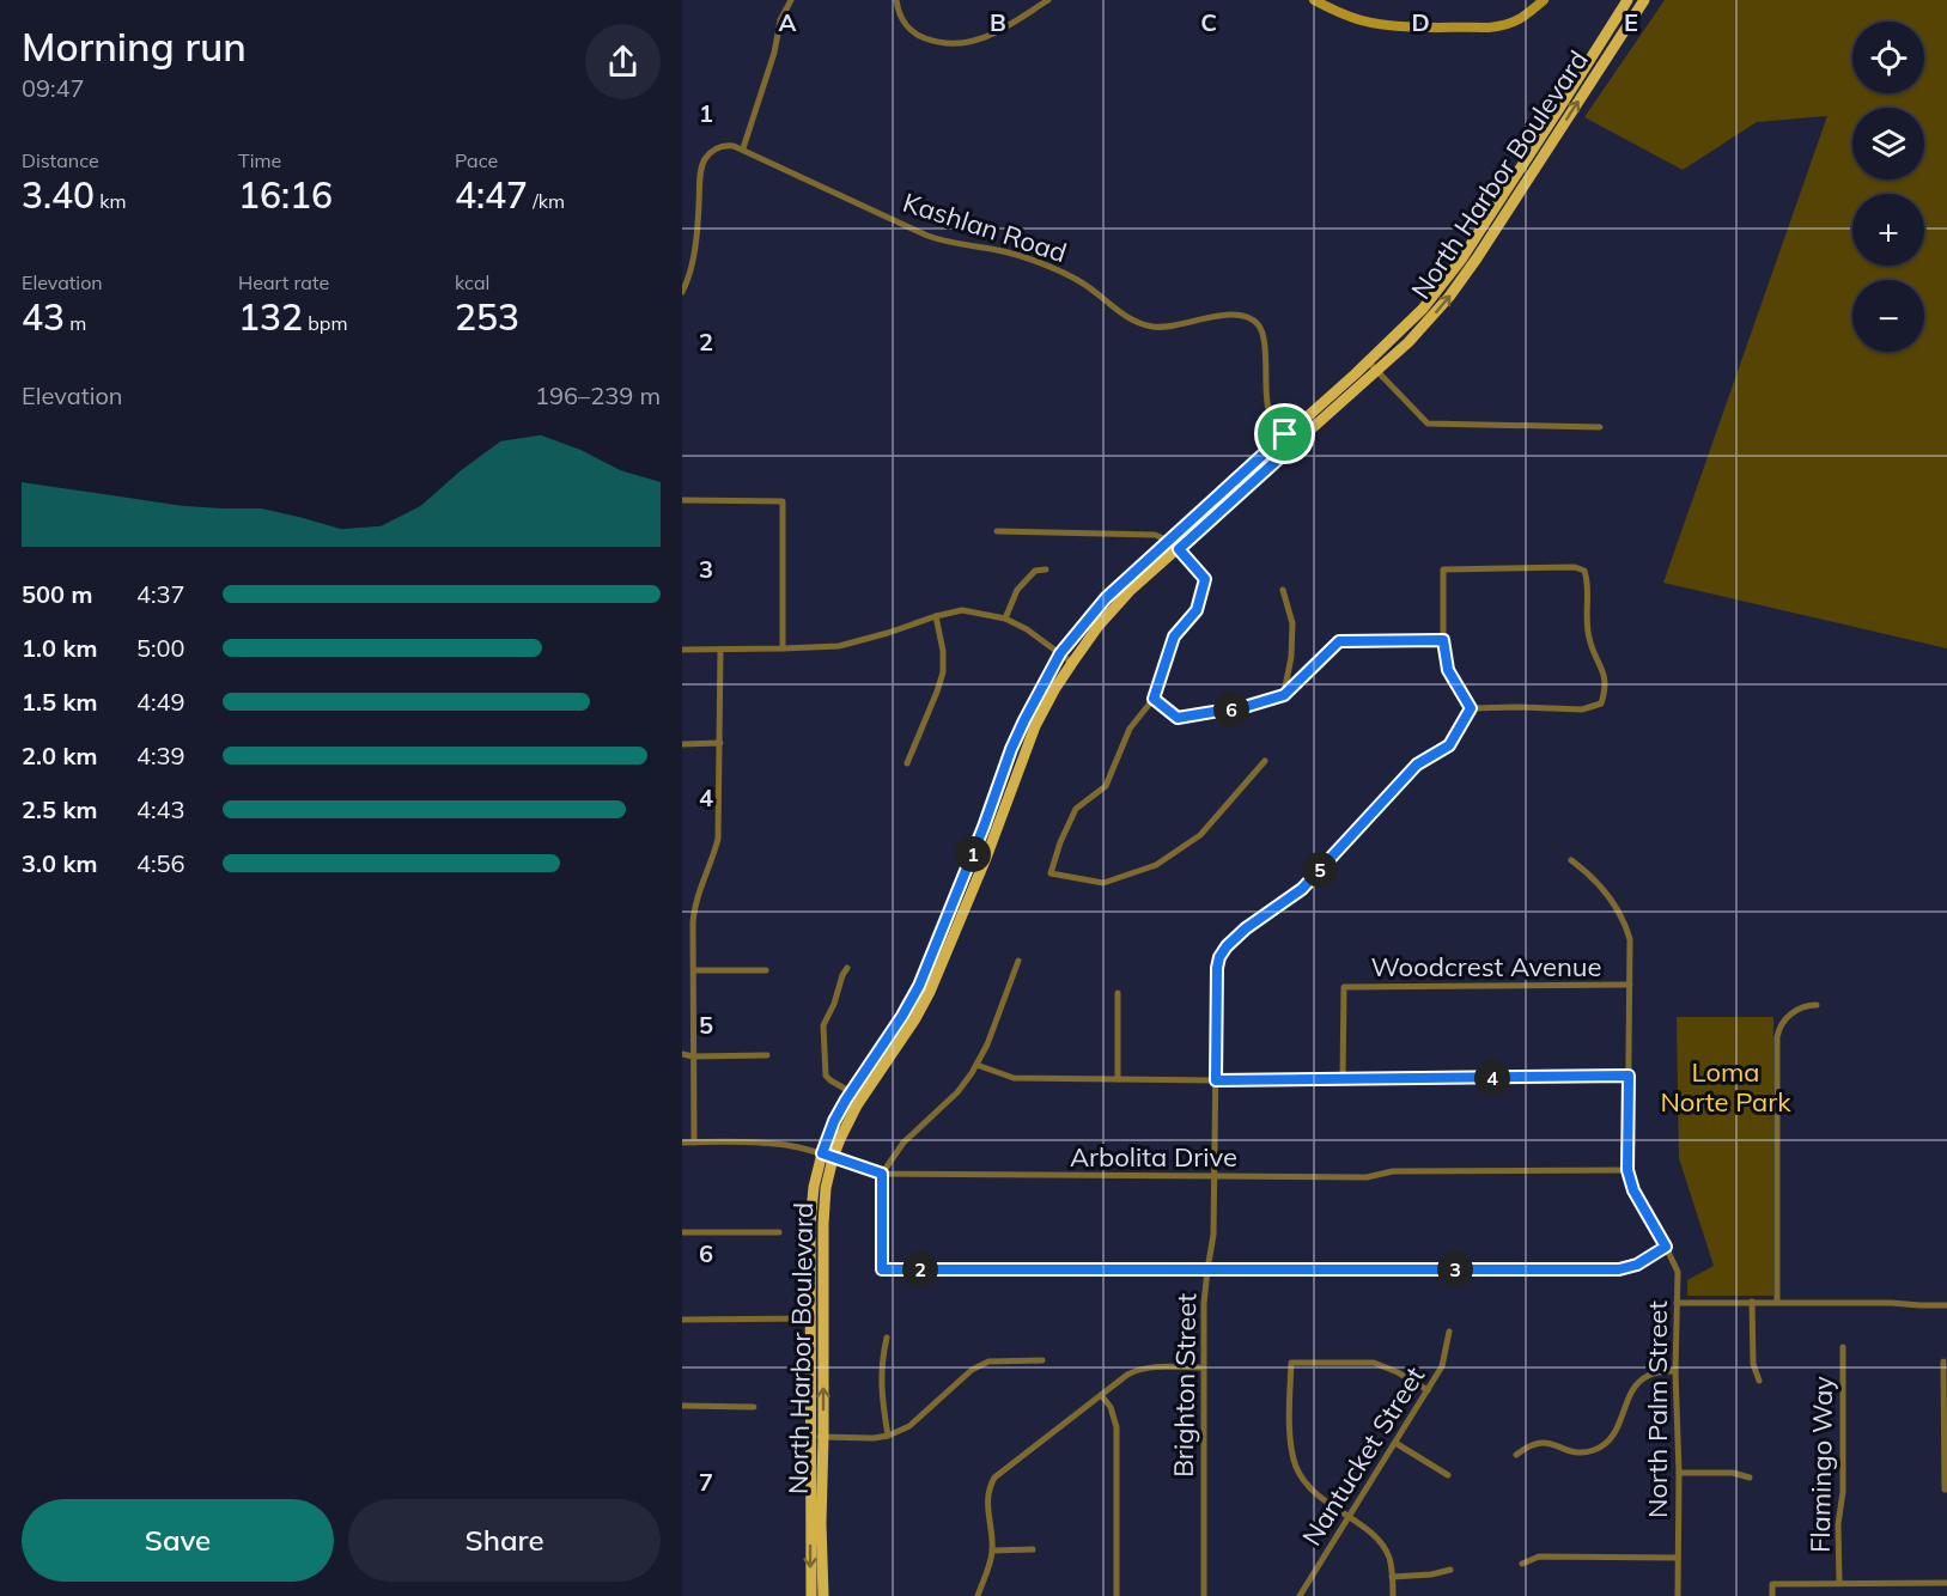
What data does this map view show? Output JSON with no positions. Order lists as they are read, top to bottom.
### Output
{
  "streets": {
    "main road": ["North Harbor Boulevard"],
    "street": [
      "Kashlan Road",
      "Woodcrest Avenue",
      "Arbolita Drive",
      "Brighton Street",
      "North Palm Street",
      "Nantucket Street",
      "Flamingo Way"
    ]
  },
  "crossings": [
    ["North Harbor Boulevard", "Kashlan Road"],
    ["North Harbor Boulevard", "Arbolita Drive"],
    ["Woodcrest Avenue", "North Palm Street"],
    ["Arbolita Drive", "Brighton Street"],
    ["Arbolita Drive", "North Palm Street"]
  ],
  "parks": ["Loma Norte Park"],
  "page": {
    "heading": ["Morning run", "09:47"],
    "map_buttons": ["+", "−"],
    "stats": [
      ["Distance", "3.40 km"],
      ["Time", "16:16"],
      ["Pace", "4:47 /km"],
      ["Elevation", "43 m"],
      ["Heart rate", "132 bpm"],
      ["kcal", "253"]
    ],
    "chart": ["Elevation", "196–239 m"],
    "list": [
      {
        "name": "500 m",
        "note": "4:37"
      },
      {
        "name": "1.0 km",
        "note": "5:00"
      },
      {
        "name": "1.5 km",
        "note": "4:49"
      },
      {
        "name": "2.0 km",
        "note": "4:39"
      },
      {
        "name": "2.5 km",
        "note": "4:43"
      },
      {
        "name": "3.0 km",
        "note": "4:56"
      }
    ],
    "pins": [
      "6",
      "1",
      "5",
      "4",
      "2",
      "3"
    ],
    "buttons": ["Save", "Share"]
  },
  "grid": {
    "columns": [
      "A",
      "B",
      "C",
      "D",
      "E"
    ],
    "rows": [
      "1",
      "2",
      "3",
      "4",
      "5",
      "6",
      "7"
    ]
  }
}
